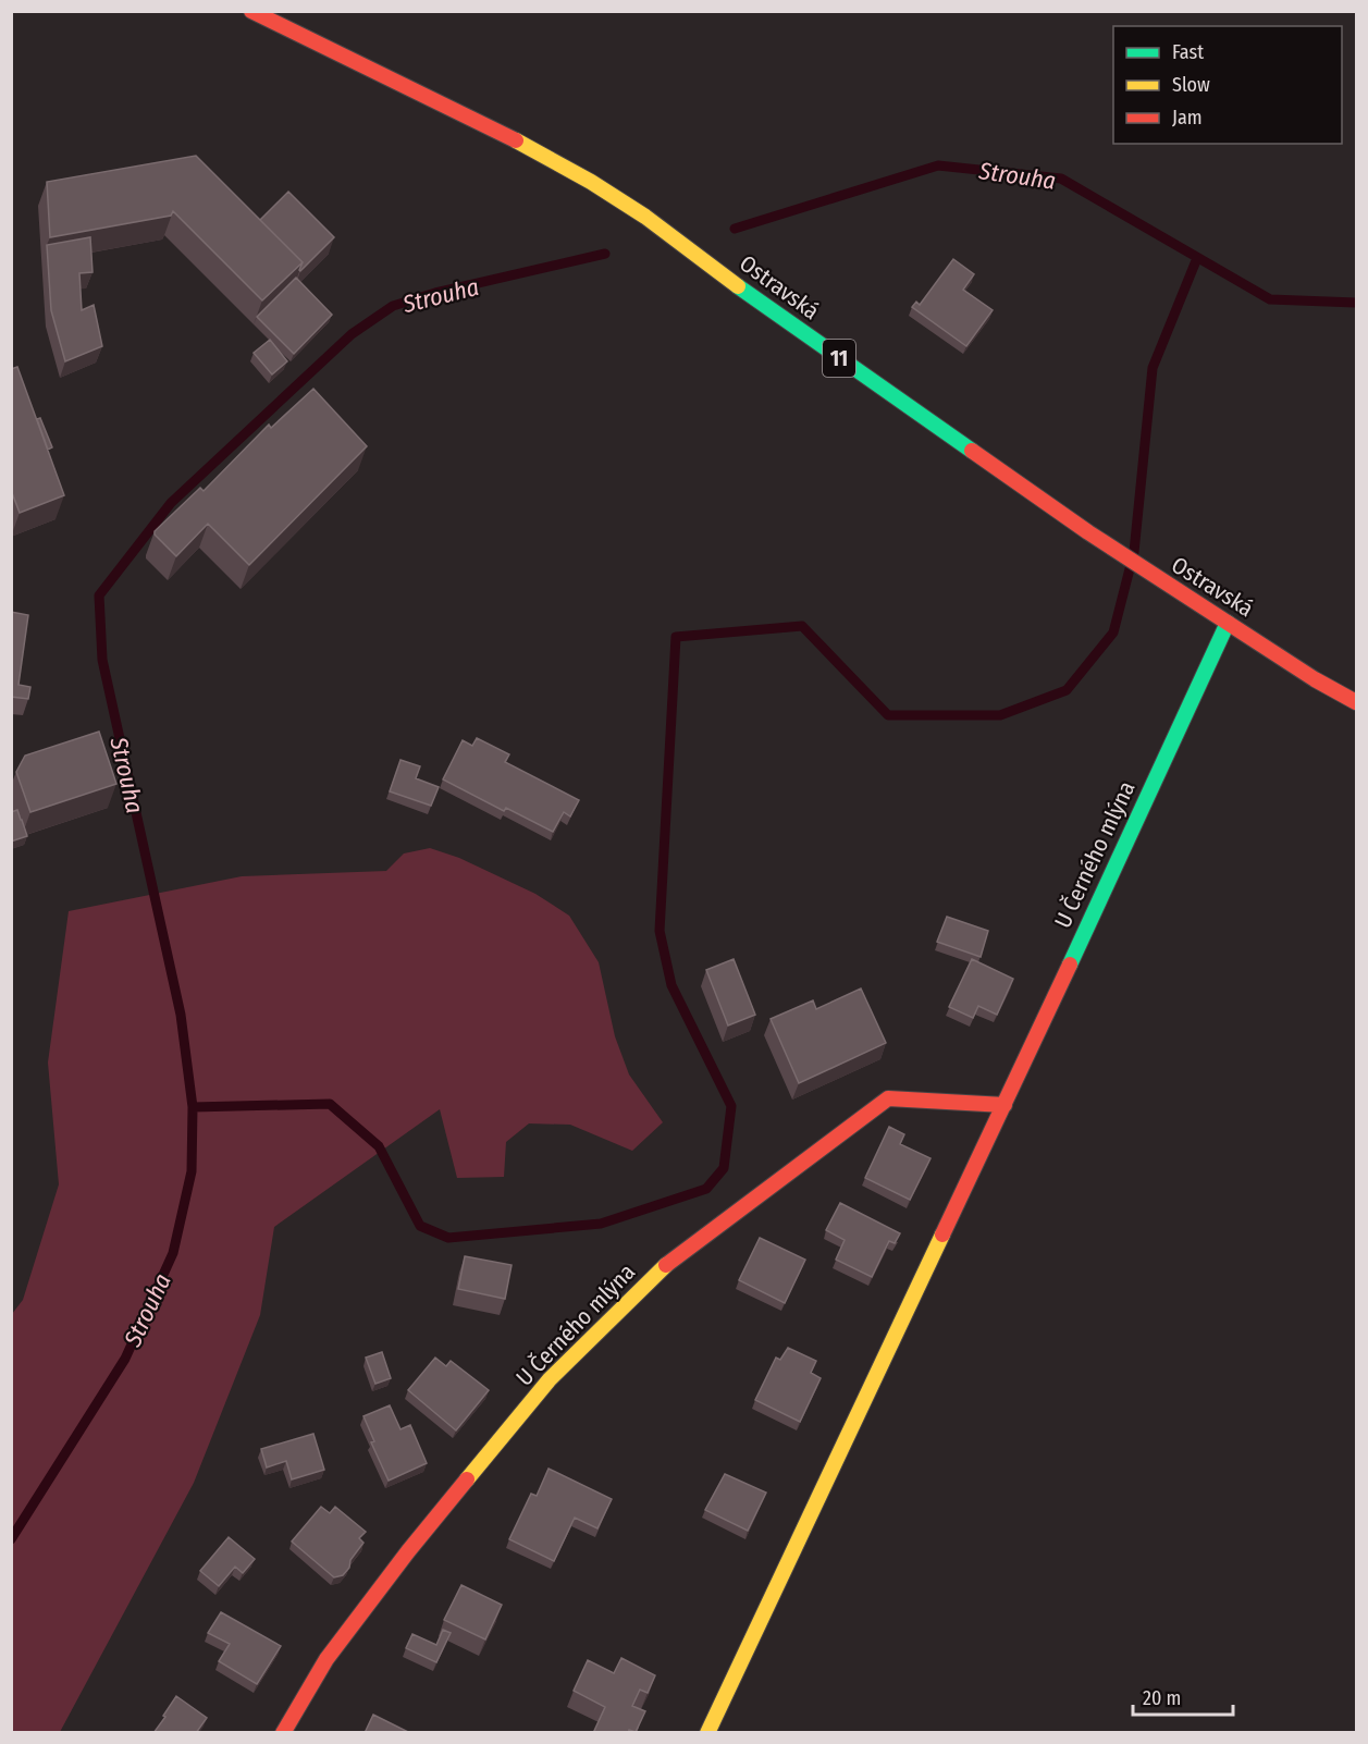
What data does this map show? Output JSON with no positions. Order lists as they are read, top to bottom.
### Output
{
  "streets": {
    "street": ["Ostravská", "11", "U Černého mlýna"]
  },
  "crossings": [
    ["Ostravská", "U Černého mlýna"]
  ],
  "water": ["Strouha"],
  "legend": ["Fast", "Slow", "Jam"],
  "scale_bar": "20 m"
}
